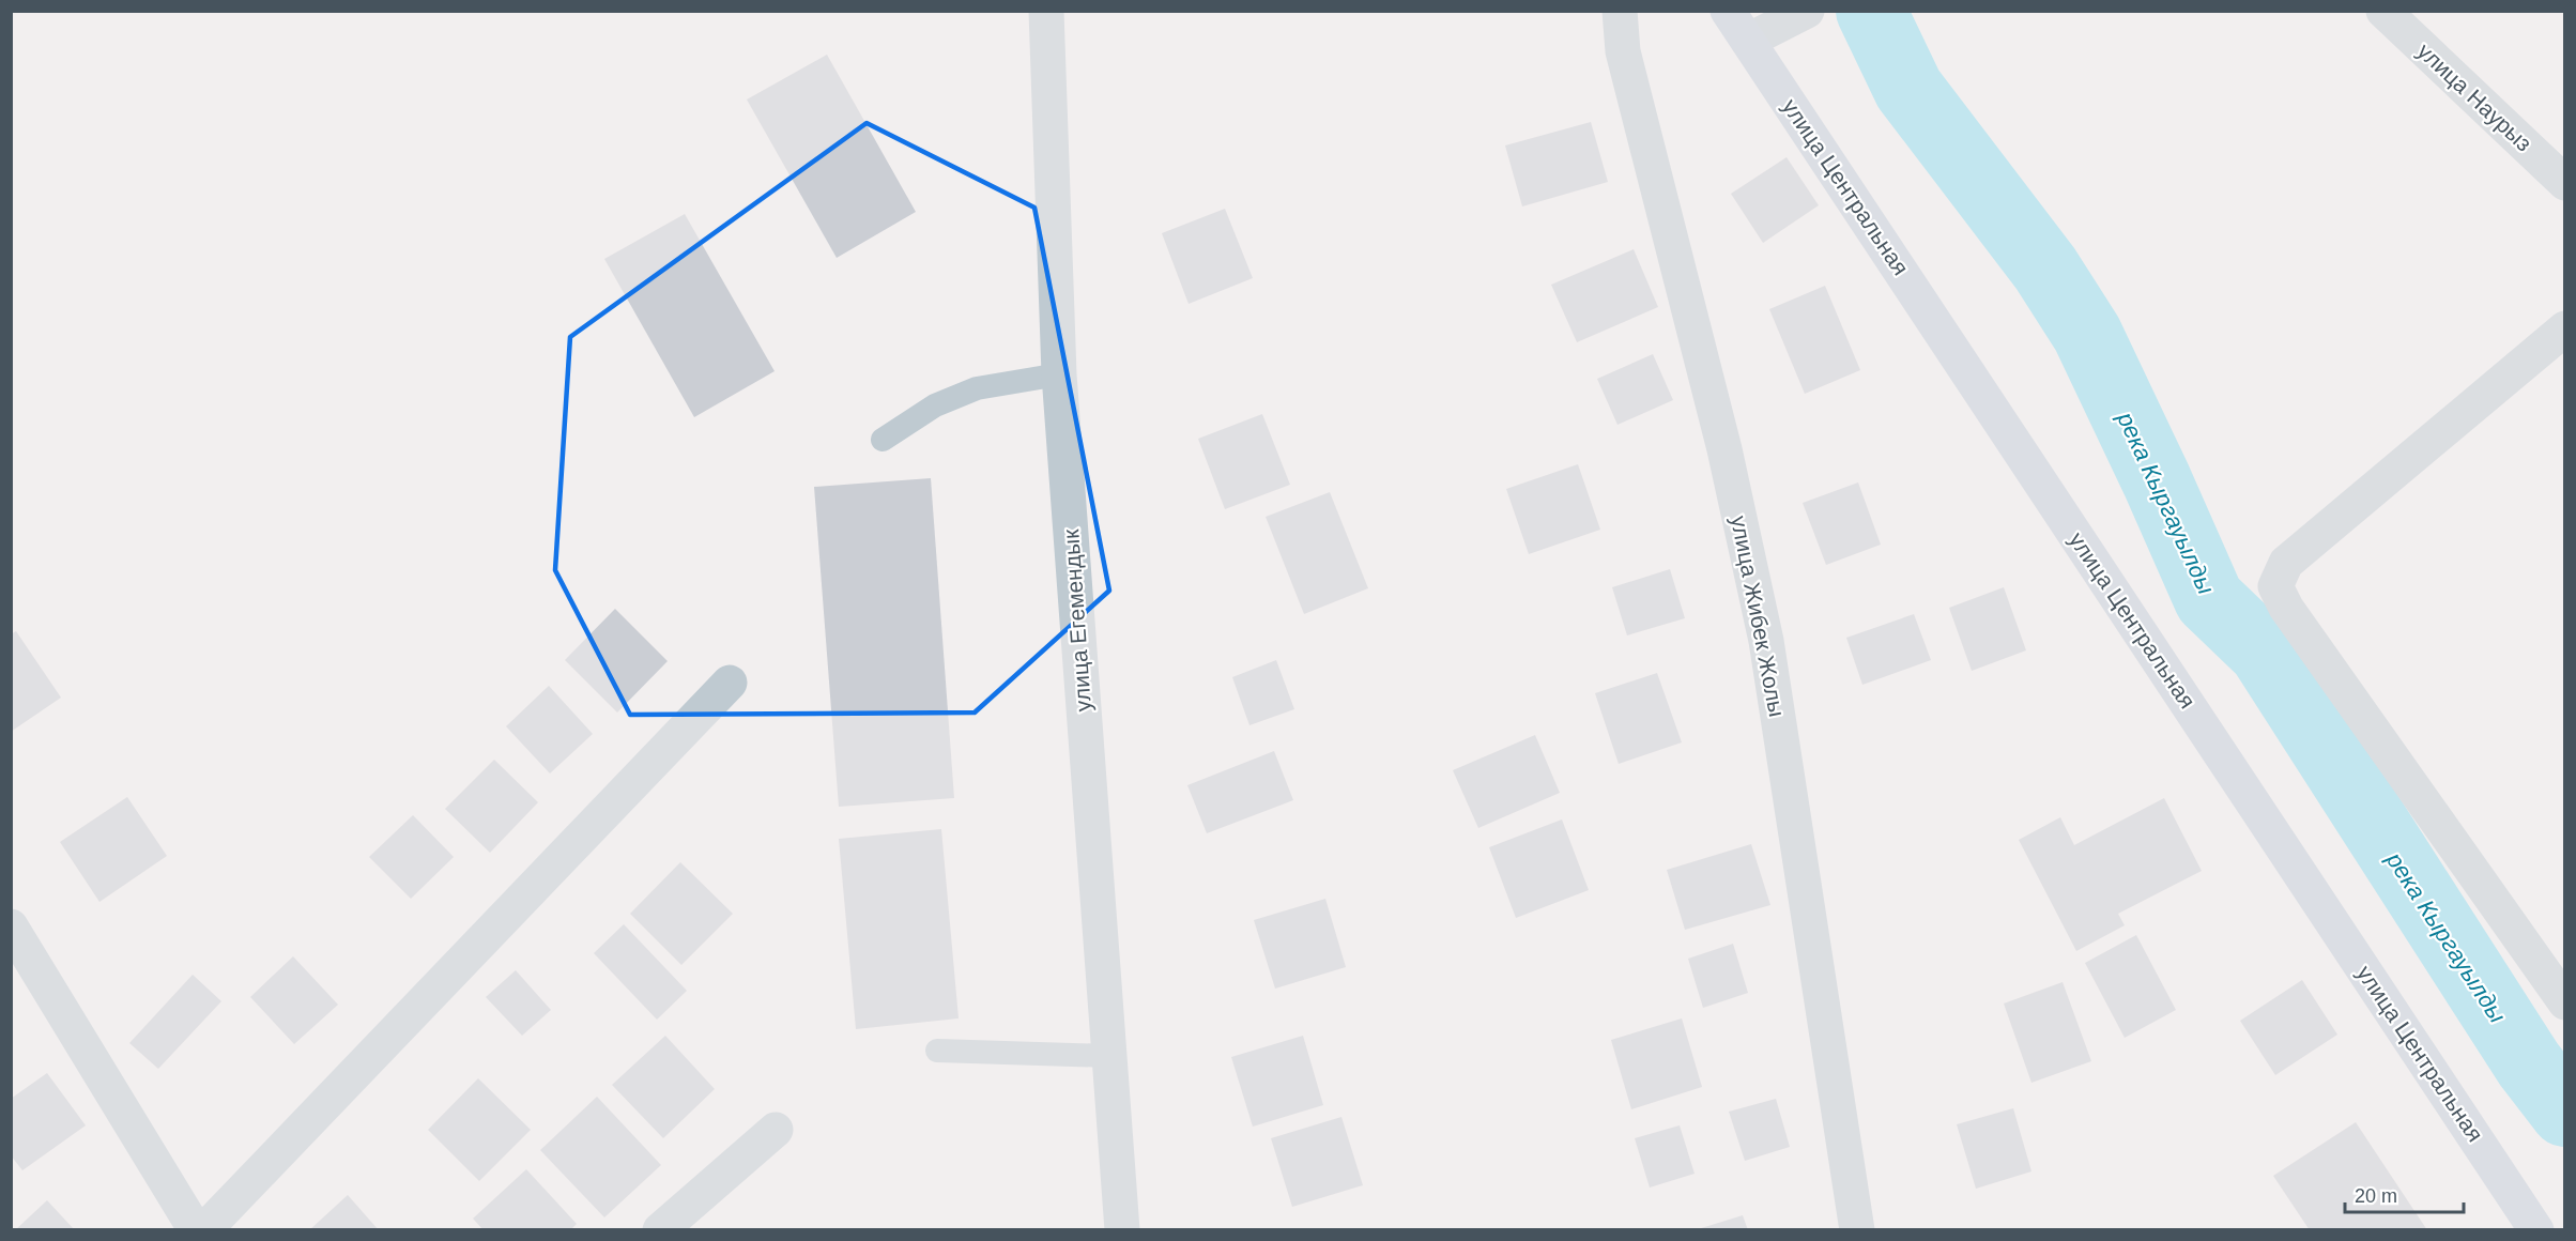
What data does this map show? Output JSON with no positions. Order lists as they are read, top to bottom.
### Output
{
  "streets": {
    "main road": ["улица Центральная"],
    "street": ["улица Наурыз", "улица Жибек Жолы", "улица Егемендык"]
  },
  "water": ["река Кыргауылды"],
  "scale_bar": "20 m"
}
